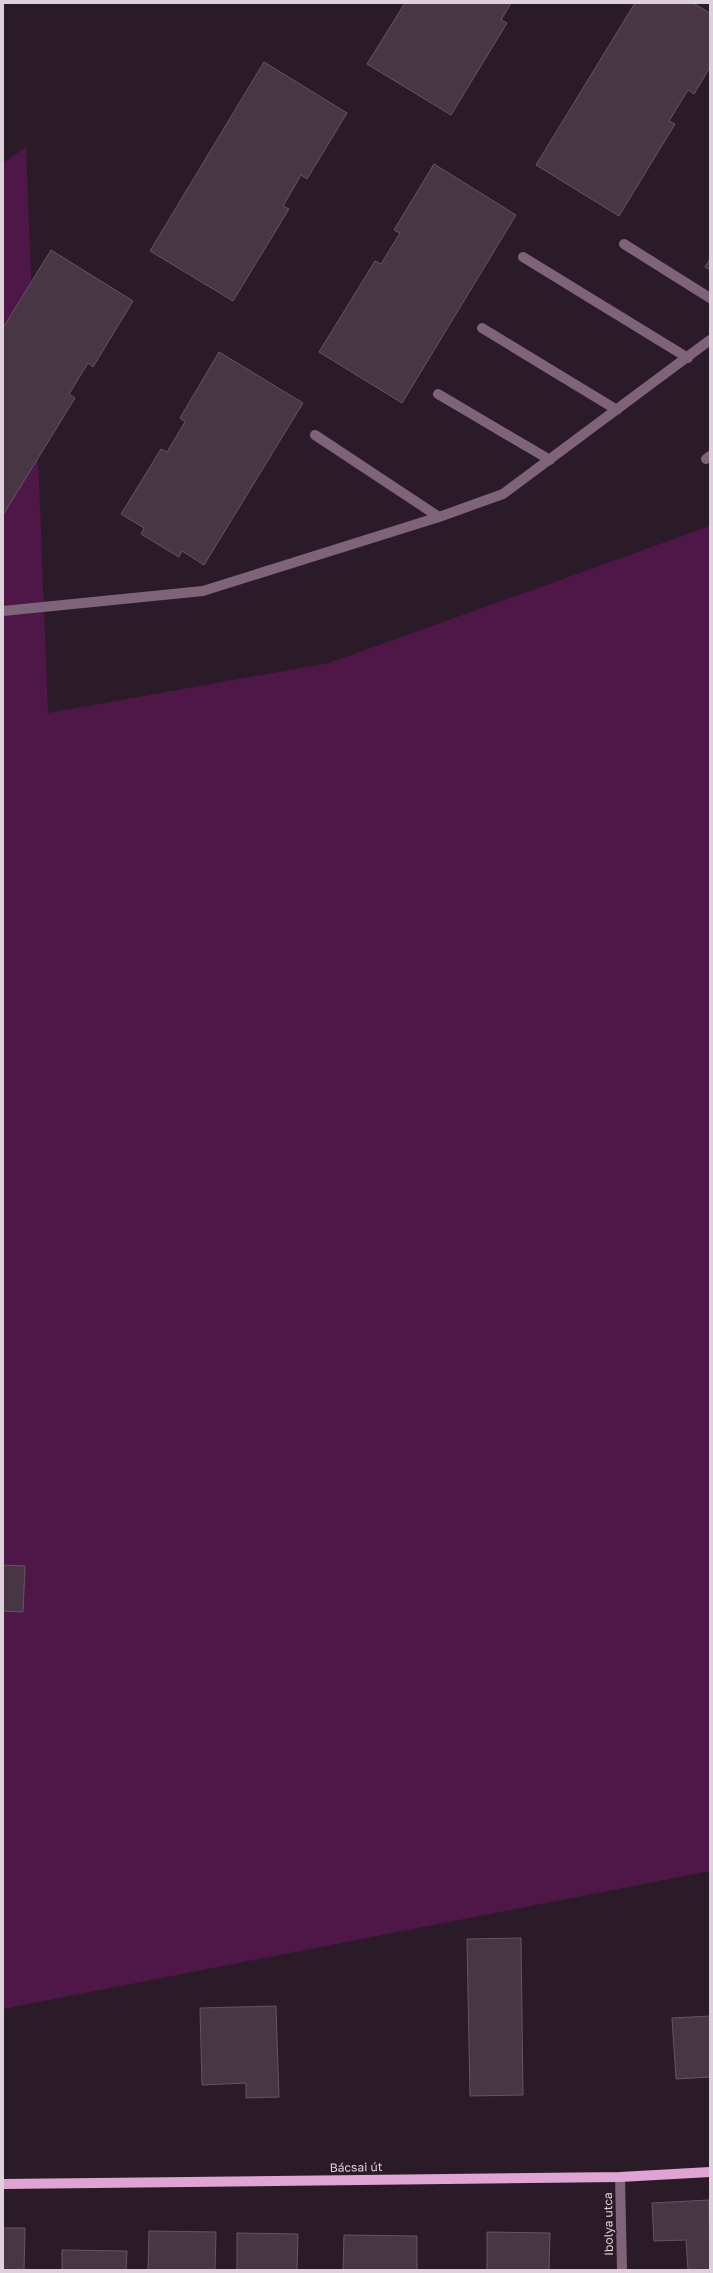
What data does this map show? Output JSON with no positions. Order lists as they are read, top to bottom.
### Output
{
  "streets": {
    "main road": ["Bácsai út"],
    "street": ["Ibolya utca"]
  },
  "crossings": [
    ["Bácsai út", "Ibolya utca"]
  ]
}
